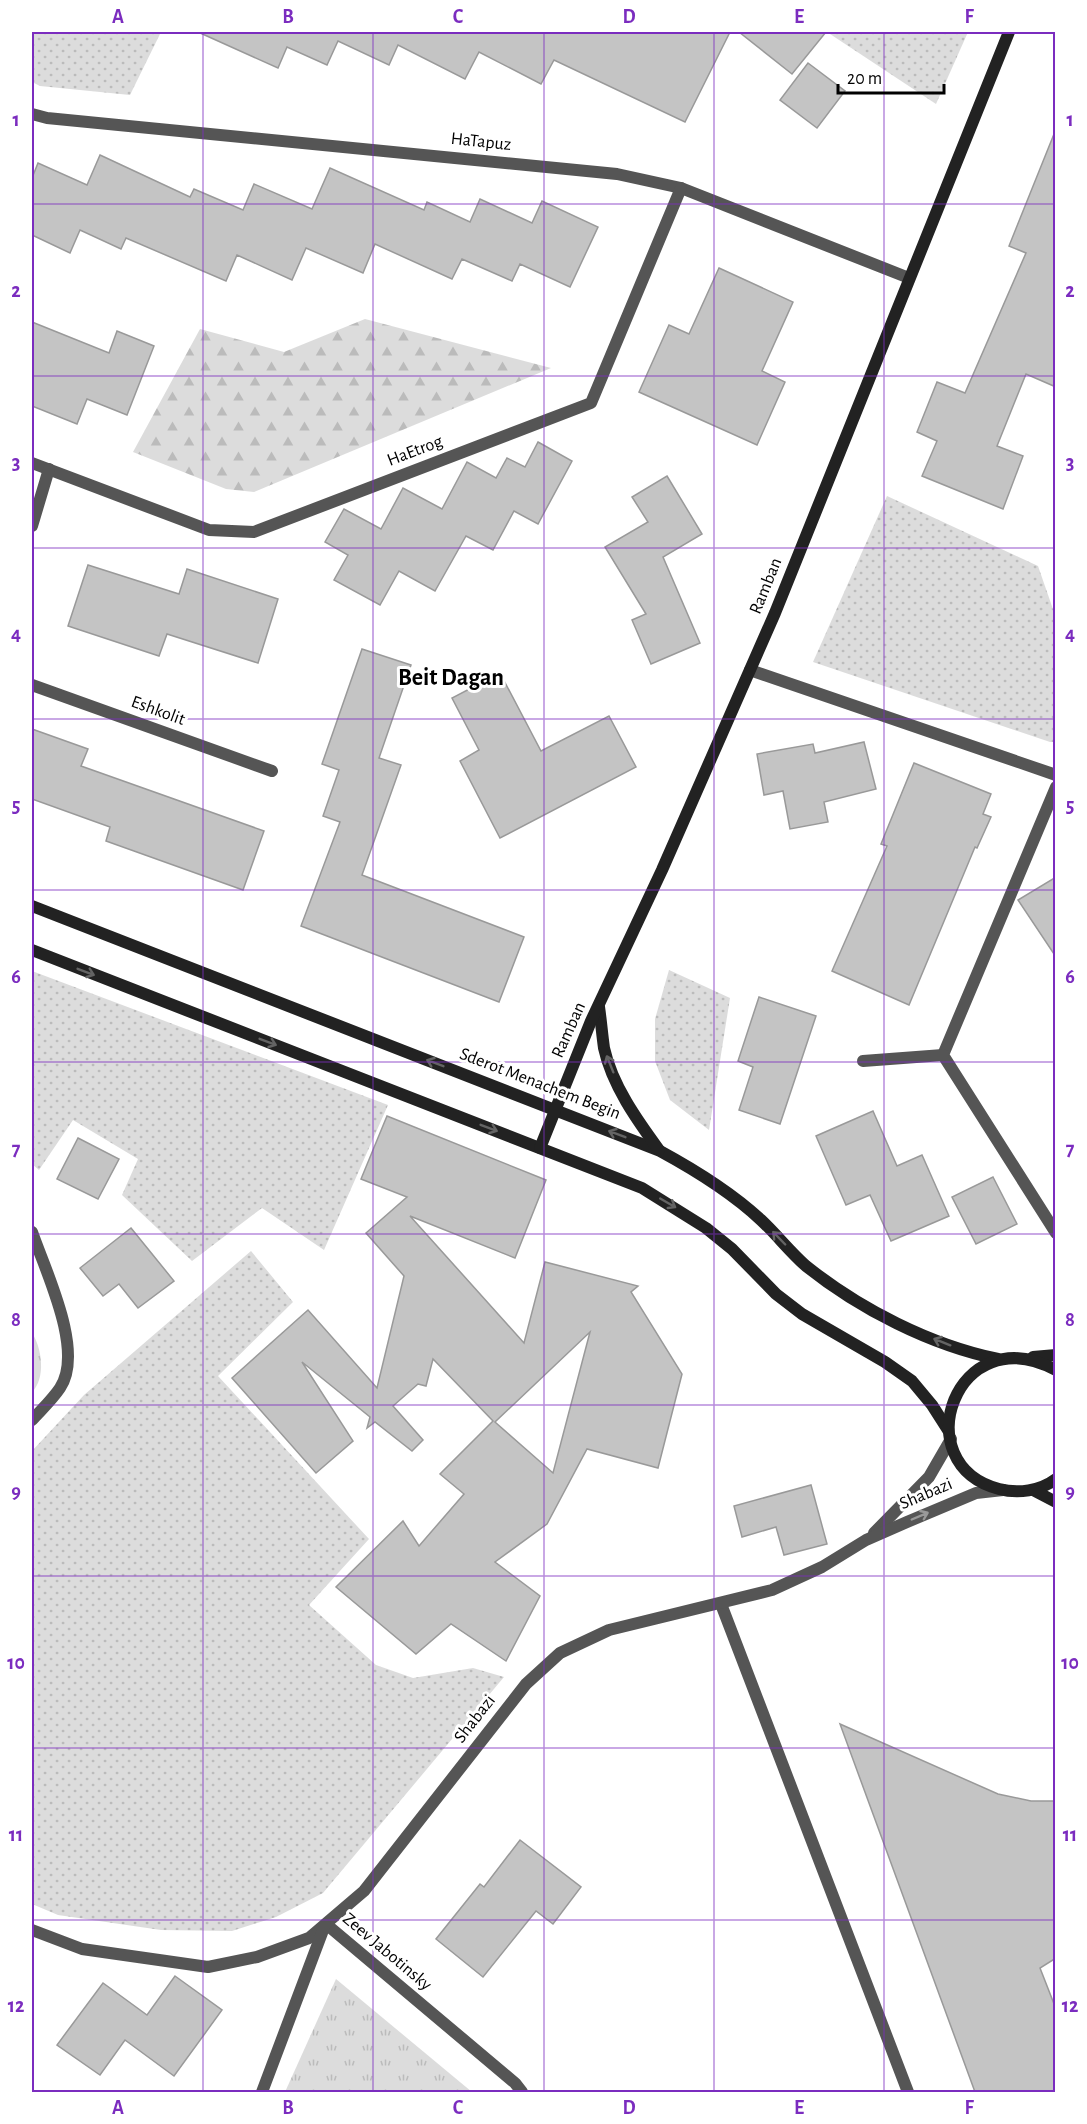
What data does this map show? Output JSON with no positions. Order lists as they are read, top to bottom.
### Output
{
  "streets": {
    "street": [
      "HaTapuz",
      "HaEtrog",
      "Ramban",
      "Eshkolit",
      "Sderot Menachem Begin",
      "Shabazi",
      "Zeev Jabotinsky"
    ]
  },
  "crossings": [
    ["HaTapuz", "HaEtrog"],
    ["HaTapuz", "Ramban"],
    ["Ramban", "Sderot Menachem Begin"],
    ["Shabazi", "Zeev Jabotinsky"]
  ],
  "districts": ["Beit Dagan"],
  "scale_bar": "20 m",
  "grid": {
    "columns": [
      "A",
      "B",
      "C",
      "D",
      "E",
      "F"
    ],
    "rows": [
      "1",
      "2",
      "3",
      "4",
      "5",
      "6",
      "7",
      "8",
      "9",
      "10",
      "11",
      "12"
    ]
  }
}
